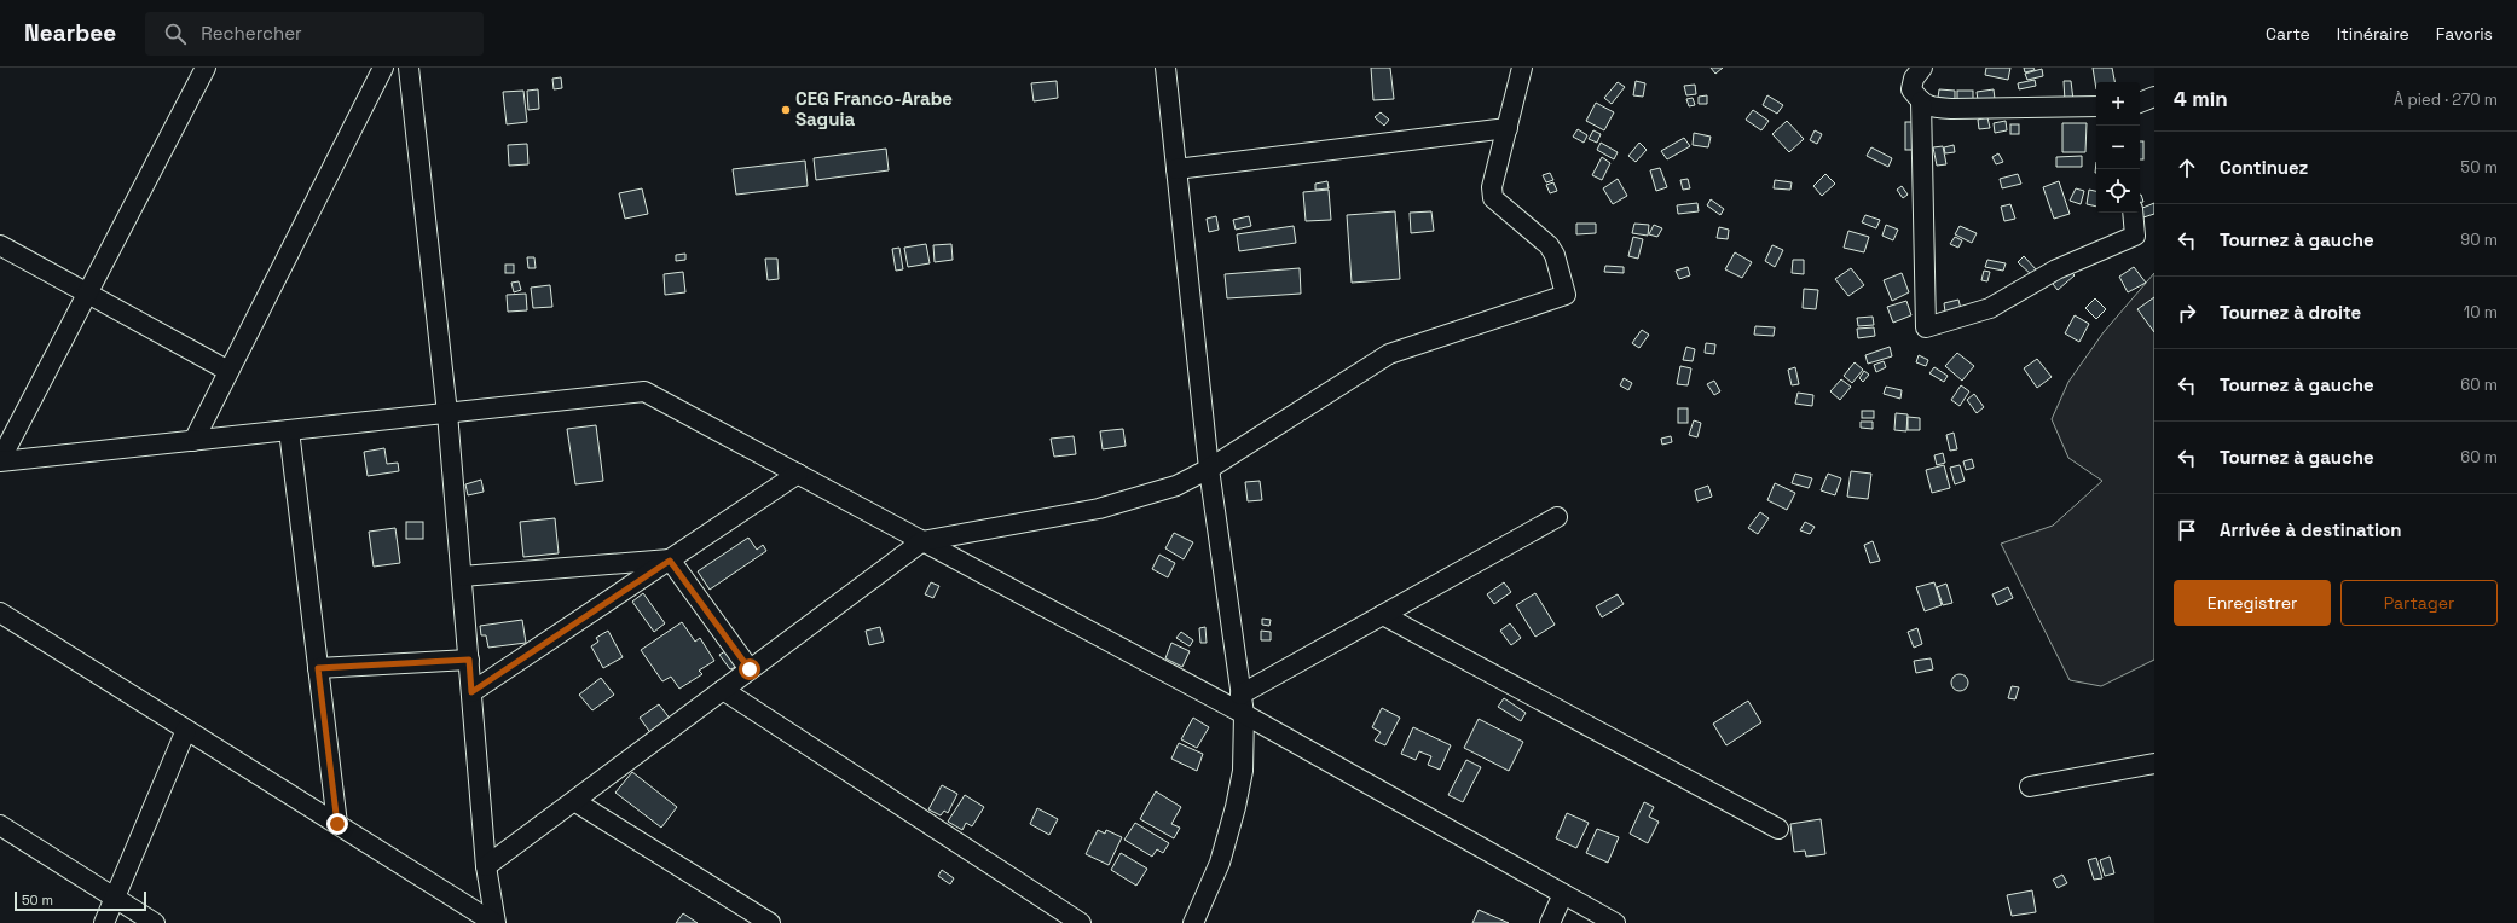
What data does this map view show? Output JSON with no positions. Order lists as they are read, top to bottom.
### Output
{
  "places": ["CEG Franco-Arabe Saguia"],
  "scale_bar": "50 m",
  "page": {
    "header": "Nearbee",
    "search": "Rechercher",
    "nav": ["Carte", "Itinéraire", "Favoris"],
    "heading": ["4 min", "À pied · 270 m"],
    "map_buttons": ["+", "−"],
    "list": [
      ["Continuez", "50 m"],
      ["Tournez à gauche", "90 m"],
      ["Tournez à droite", "10 m"],
      ["Tournez à gauche", "60 m"],
      ["Tournez à gauche", "60 m"],
      "Arrivée à destination"
    ],
    "buttons": ["Enregistrer", "Partager"],
    "scale": "50 m"
  }
}
